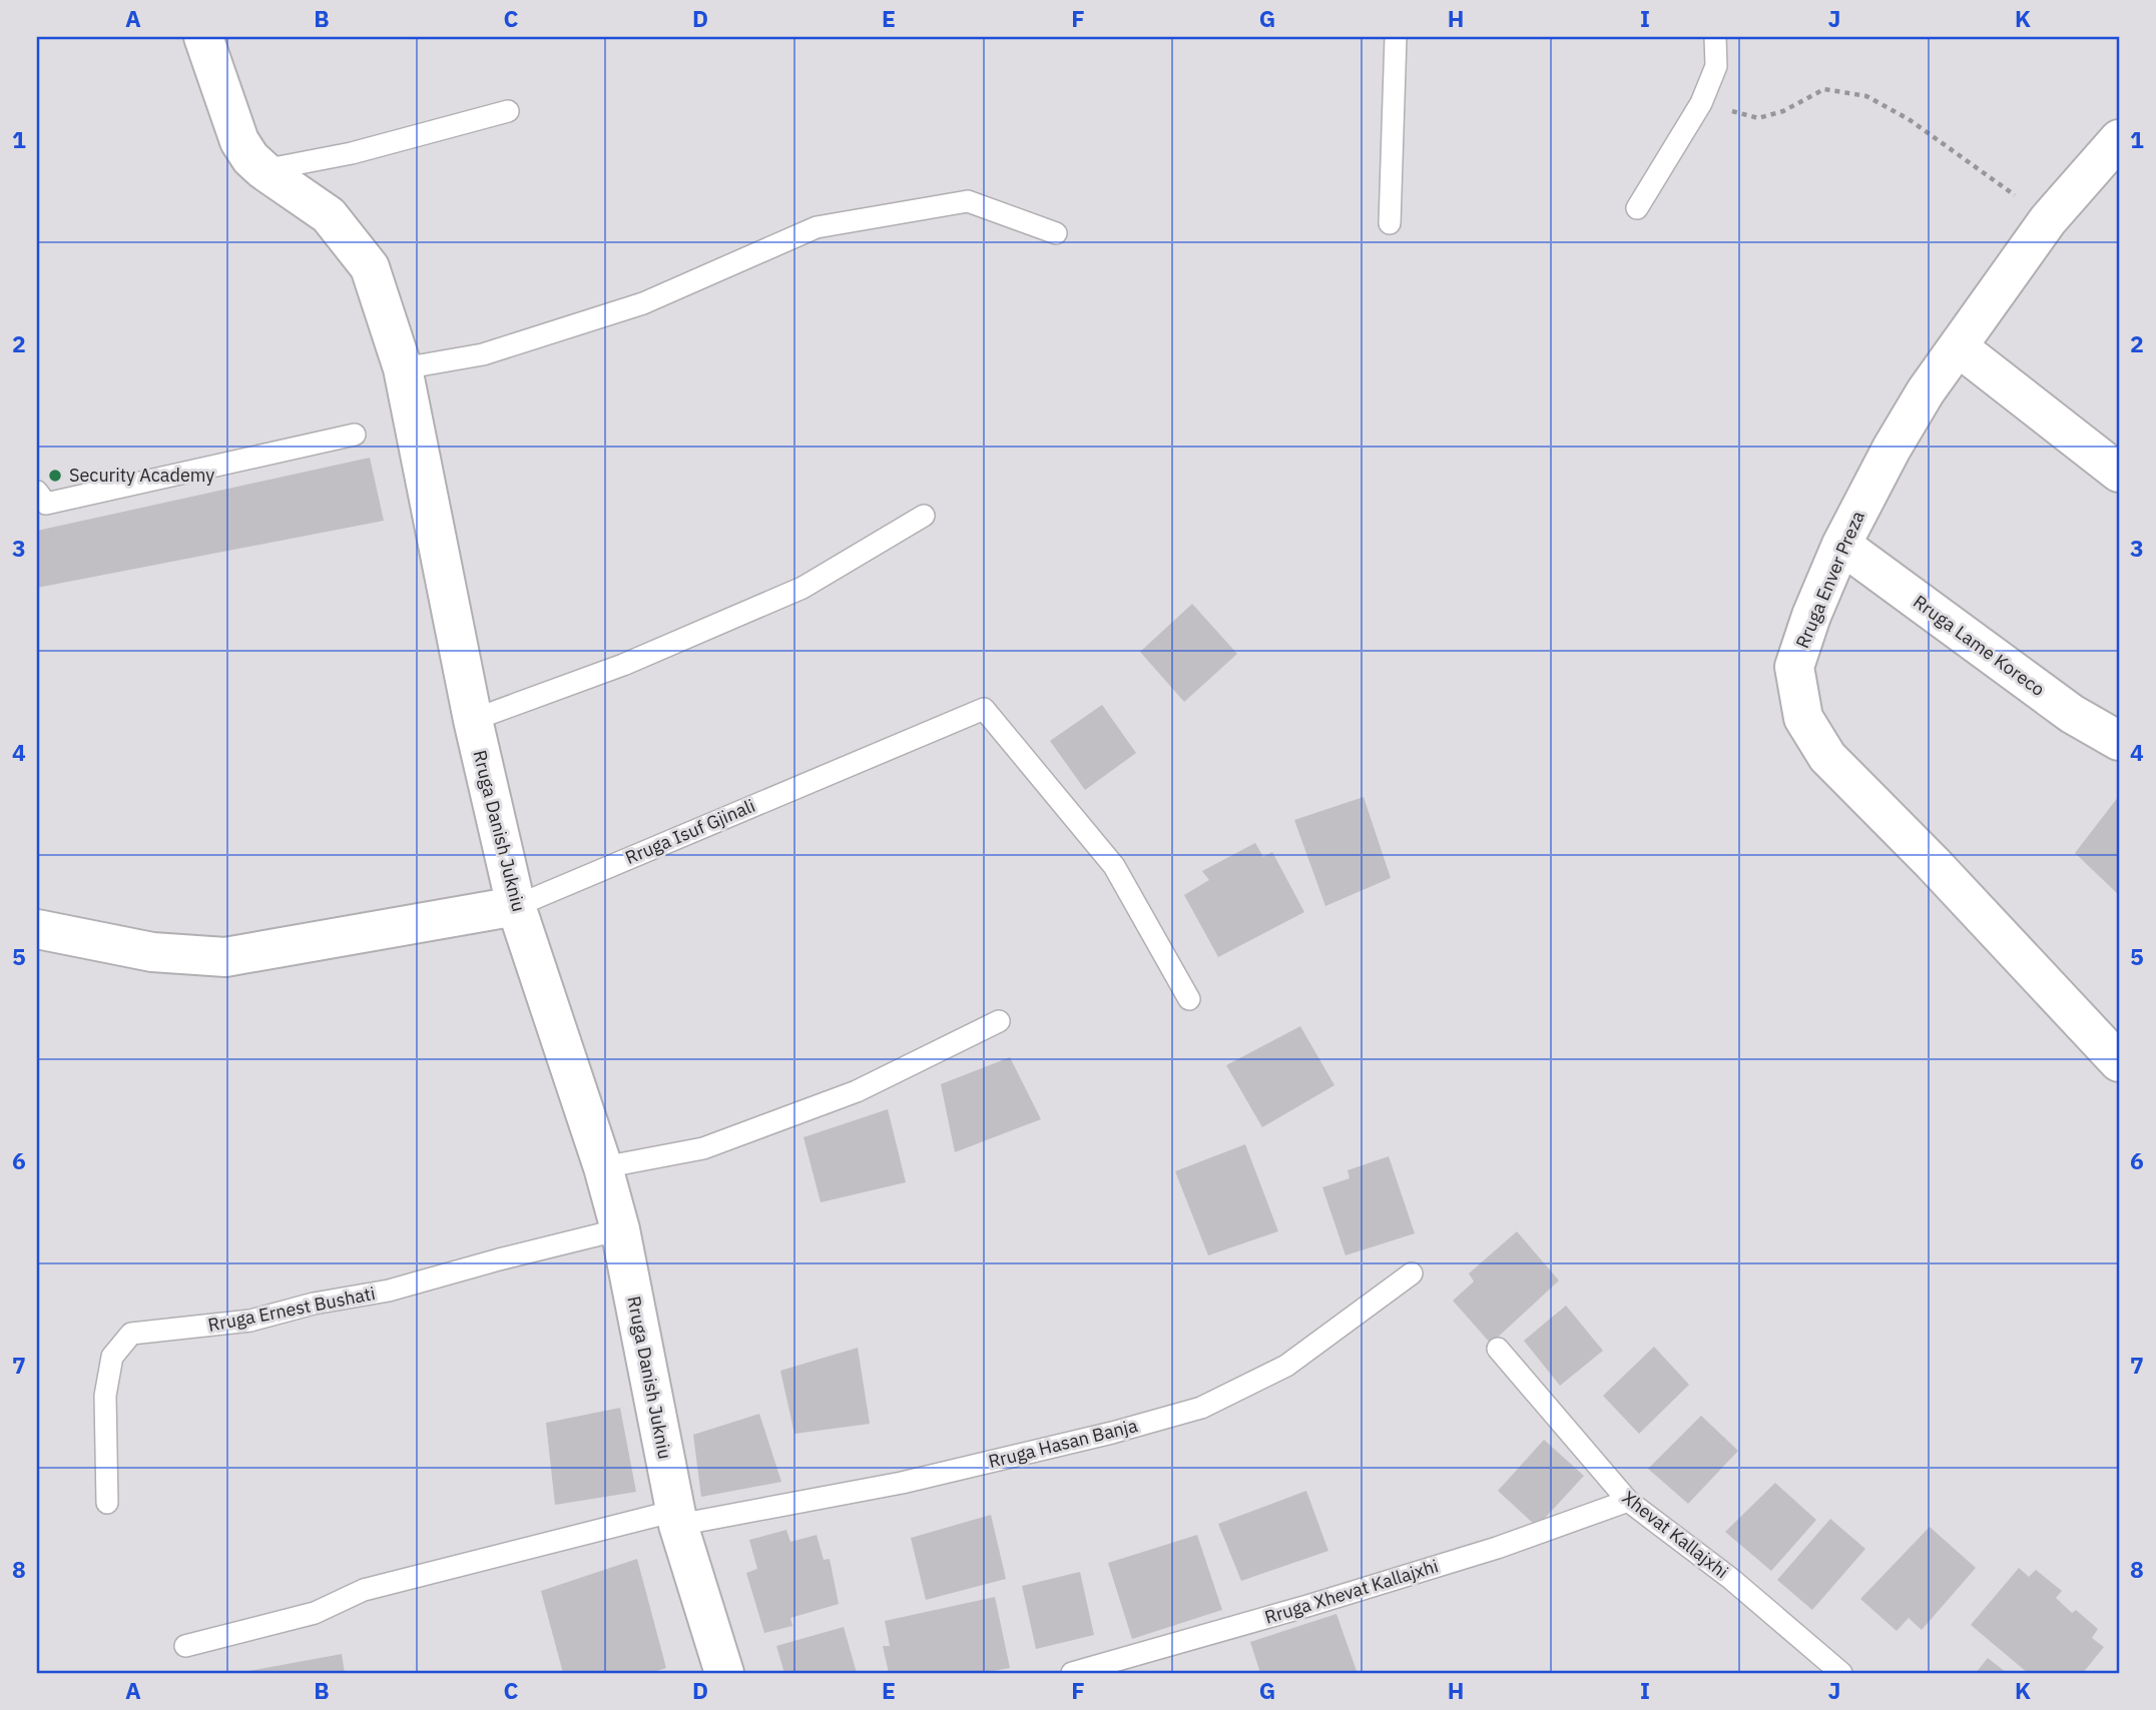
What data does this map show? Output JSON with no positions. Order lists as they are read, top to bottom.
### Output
{
  "streets": {
    "street": [
      "Rruga Enver Preza",
      "Rruga Lame Koreco",
      "Rruga Danish Jukniu",
      "Rruga Isuf Gjinali"
    ],
    "lane": [
      "Rruga Ernest Bushati",
      "Rruga Hasan Banja",
      "Xhevat Kallajxhi",
      "Rruga Xhevat Kallajxhi"
    ]
  },
  "crossings": [
    ["Rruga Enver Preza", "Rruga Lame Koreco"],
    ["Rruga Danish Jukniu", "Rruga Isuf Gjinali"],
    ["Rruga Danish Jukniu", "Rruga Ernest Bushati"],
    ["Rruga Danish Jukniu", "Rruga Hasan Banja"],
    ["Xhevat Kallajxhi", "Rruga Xhevat Kallajxhi"]
  ],
  "places": ["Security Academy"],
  "grid": {
    "columns": [
      "A",
      "B",
      "C",
      "D",
      "E",
      "F",
      "G",
      "H",
      "I",
      "J",
      "K"
    ],
    "rows": [
      "1",
      "2",
      "3",
      "4",
      "5",
      "6",
      "7",
      "8"
    ]
  }
}
